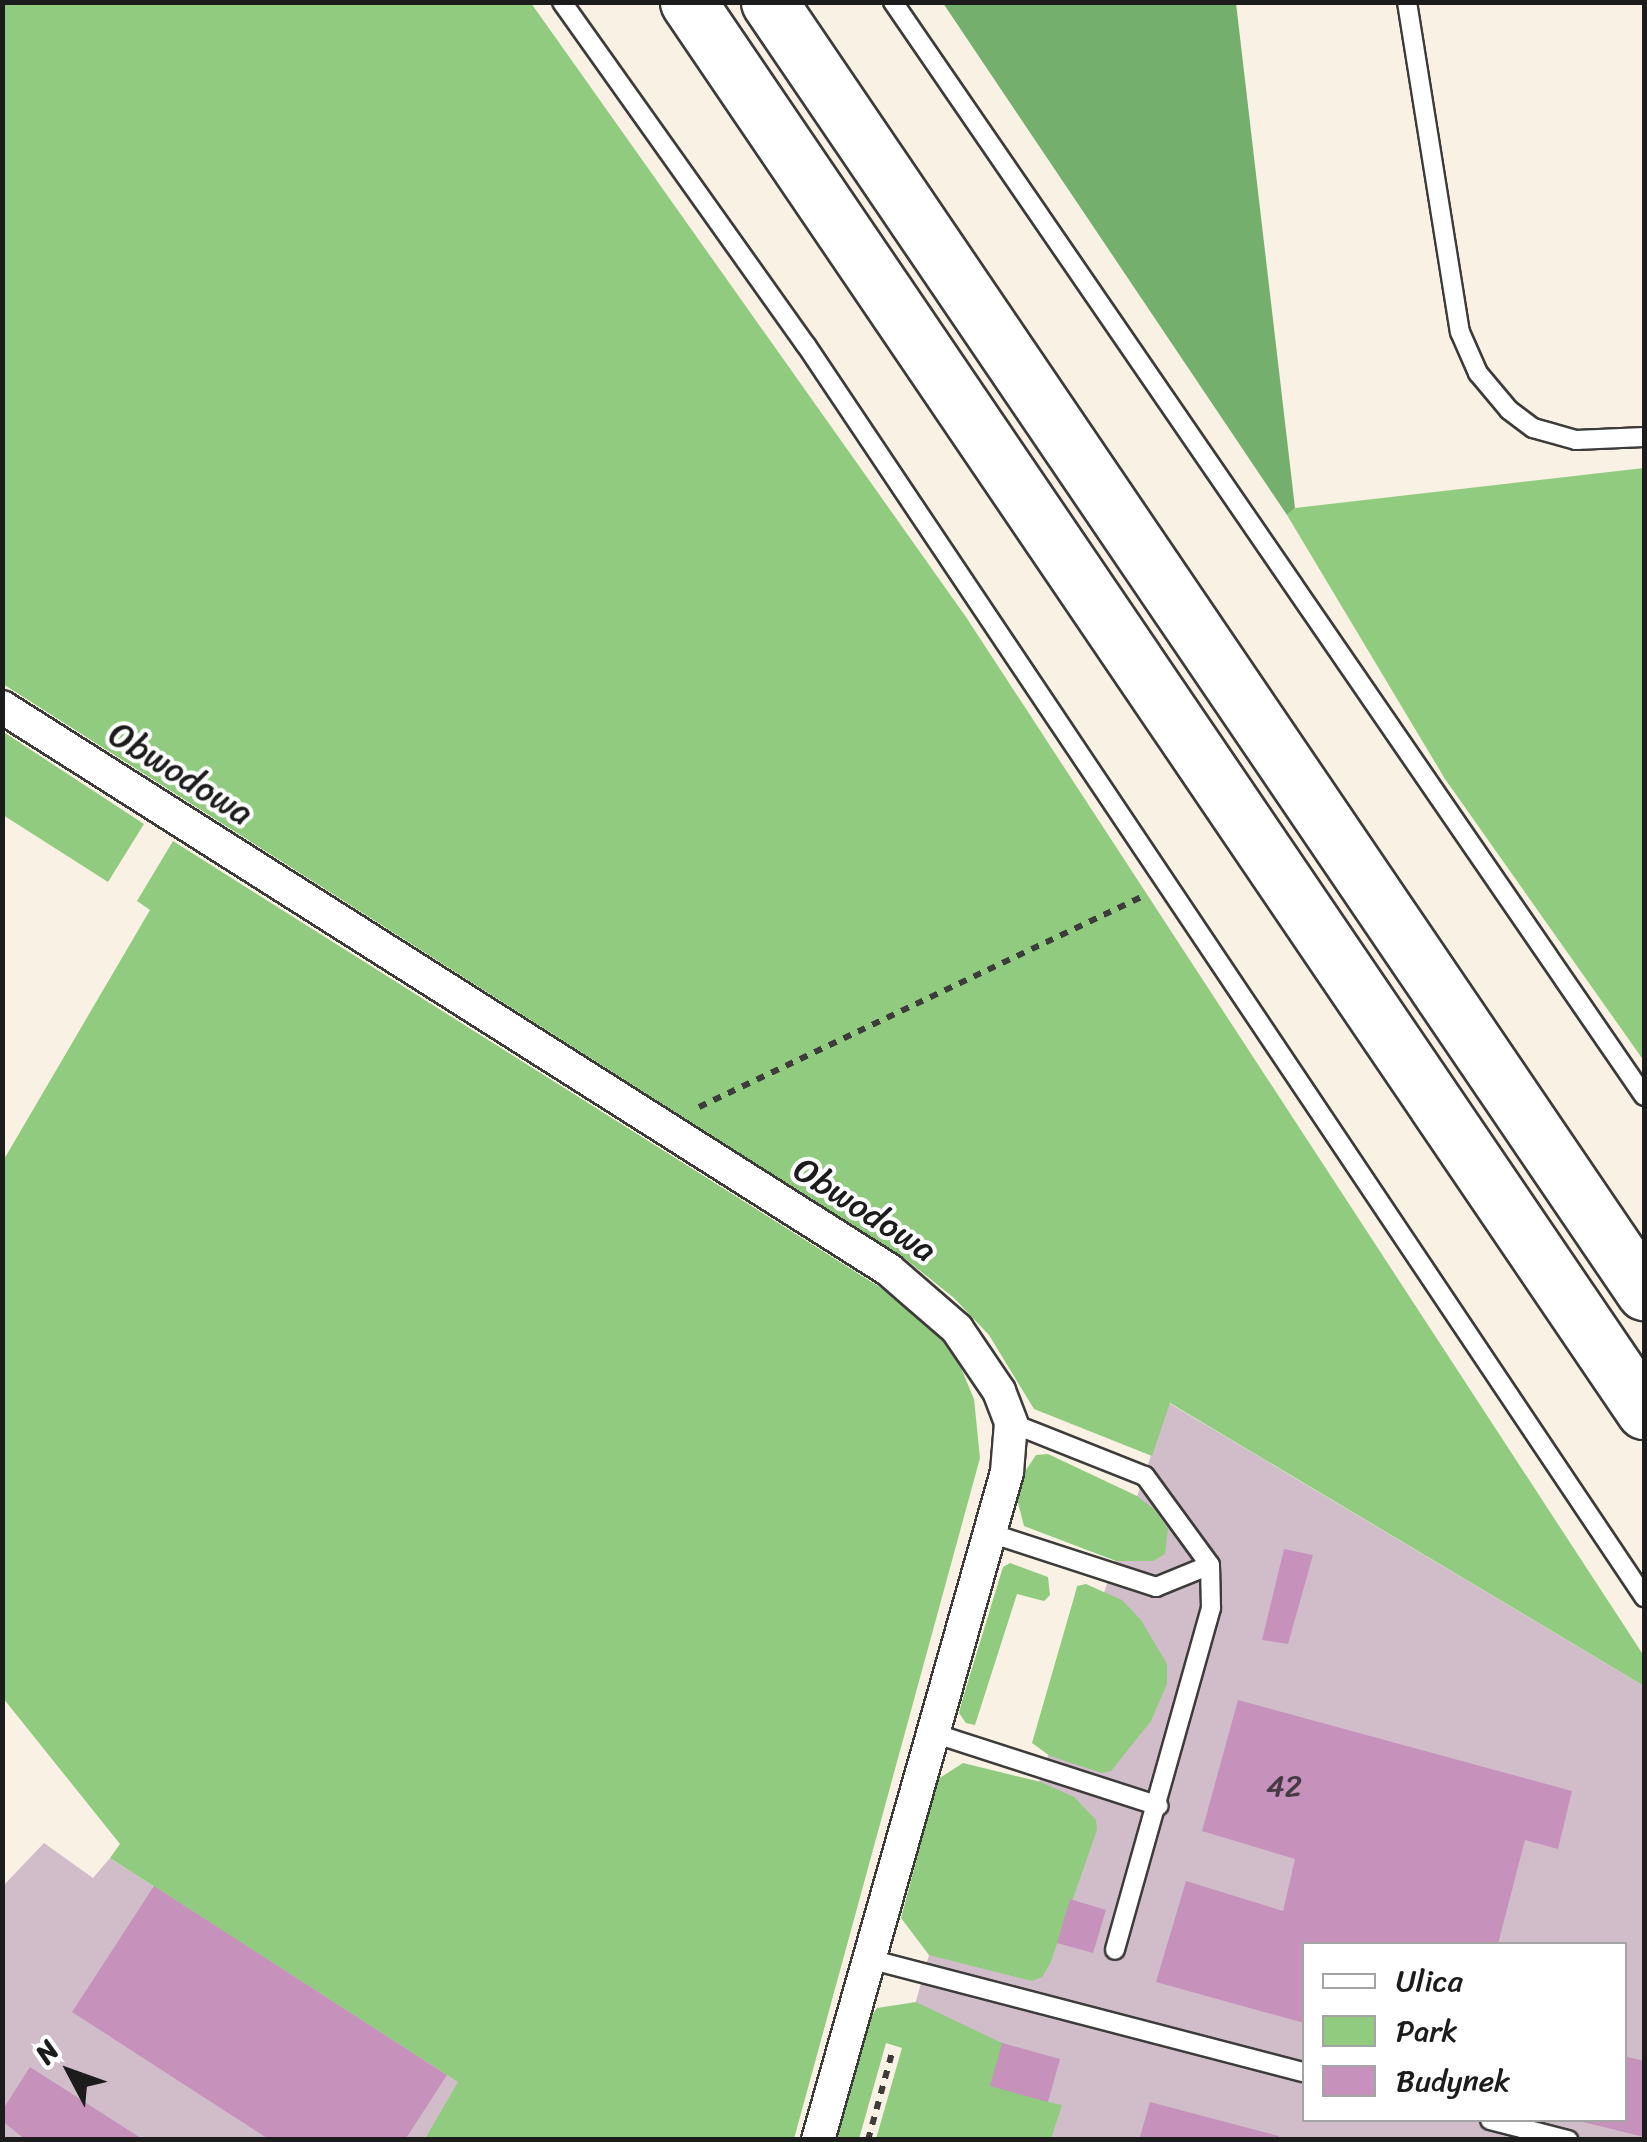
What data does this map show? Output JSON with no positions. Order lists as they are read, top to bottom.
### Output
{
  "streets": {
    "street": ["Obwodowa"]
  },
  "house_numbers": ["42"],
  "legend": ["Ulica", "Park", "Budynek"],
  "north": "top left"
}
